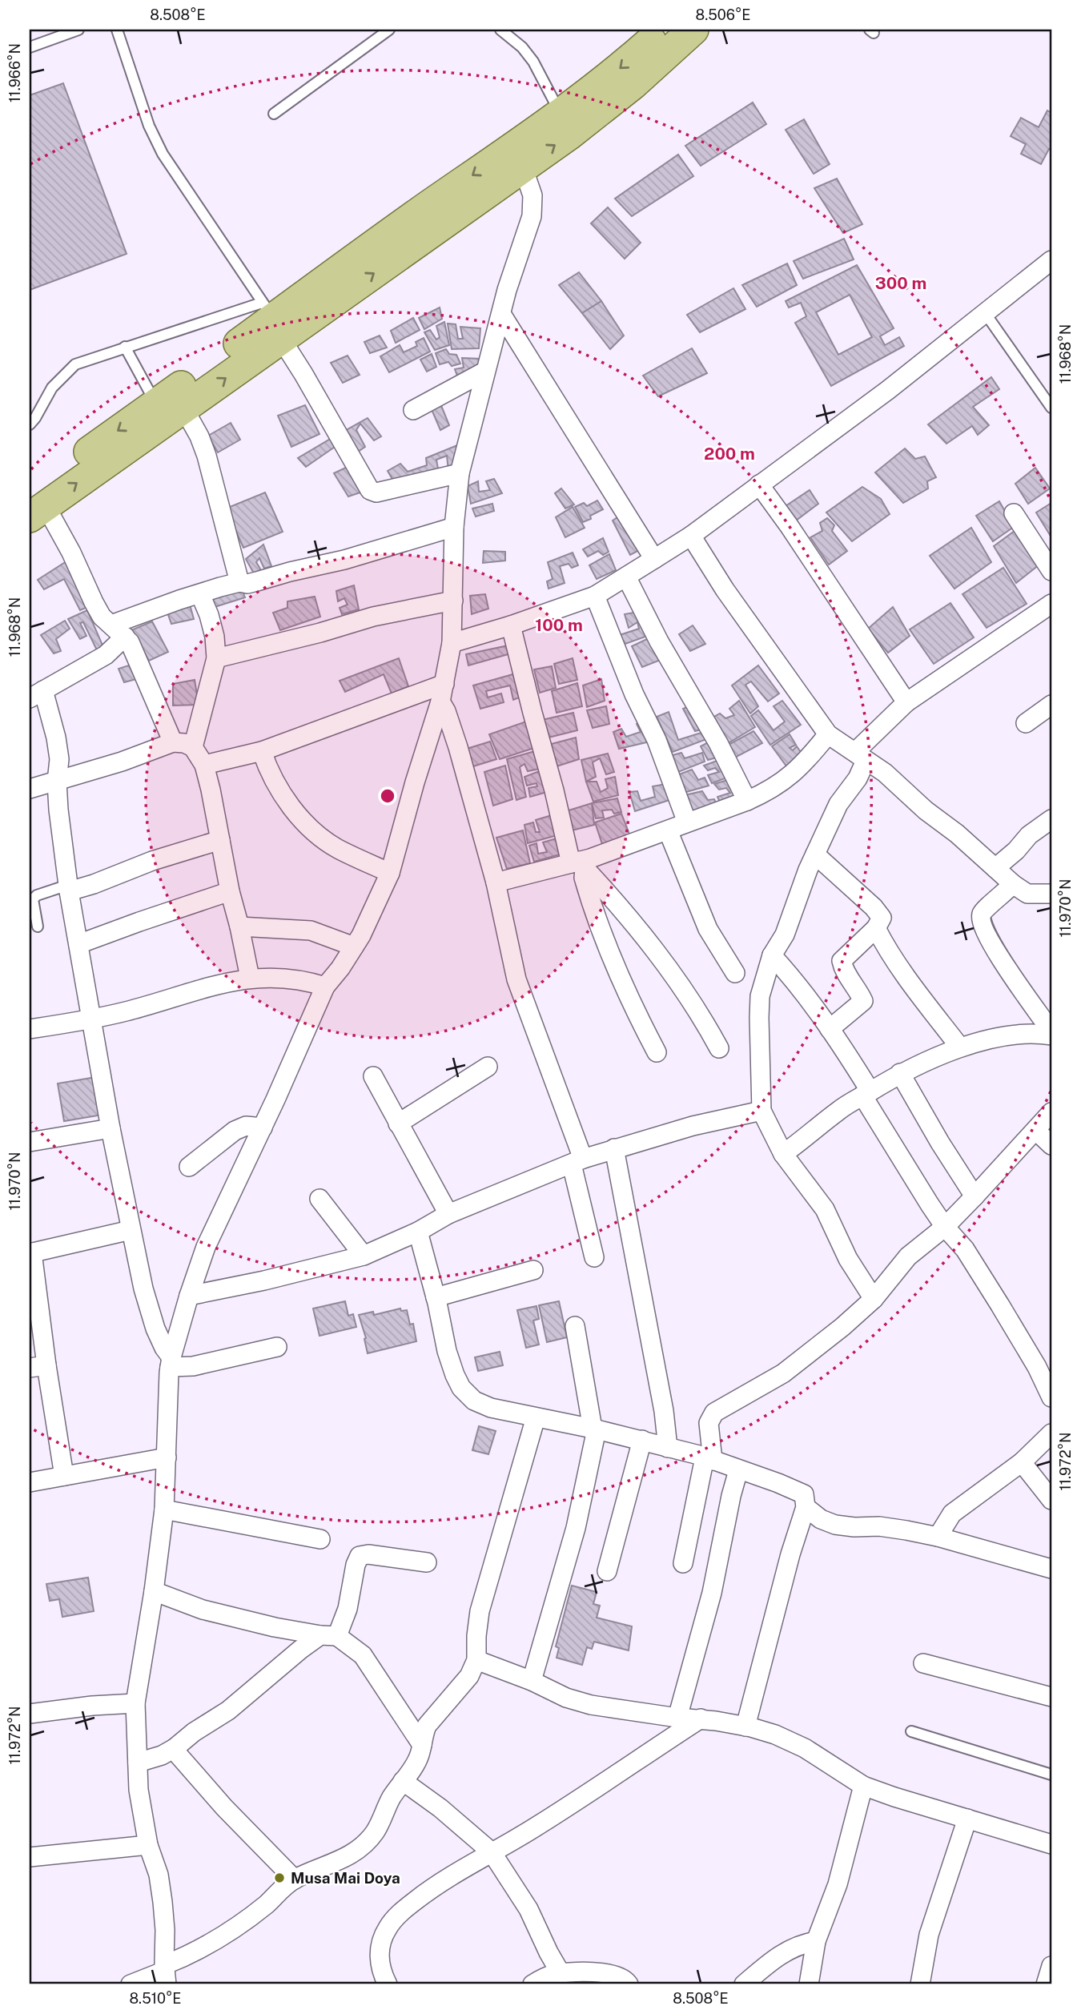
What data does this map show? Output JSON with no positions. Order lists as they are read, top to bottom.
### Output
{
  "places": ["Musa Mai Doya"],
  "coordinates": [
    "8.508°E",
    "8.506°E",
    "11.966°N",
    "11.968°N",
    "11.970°N",
    "11.972°N",
    "8.510°E"
  ],
  "rings": ["300 m", "200 m", "100 m"]
}
